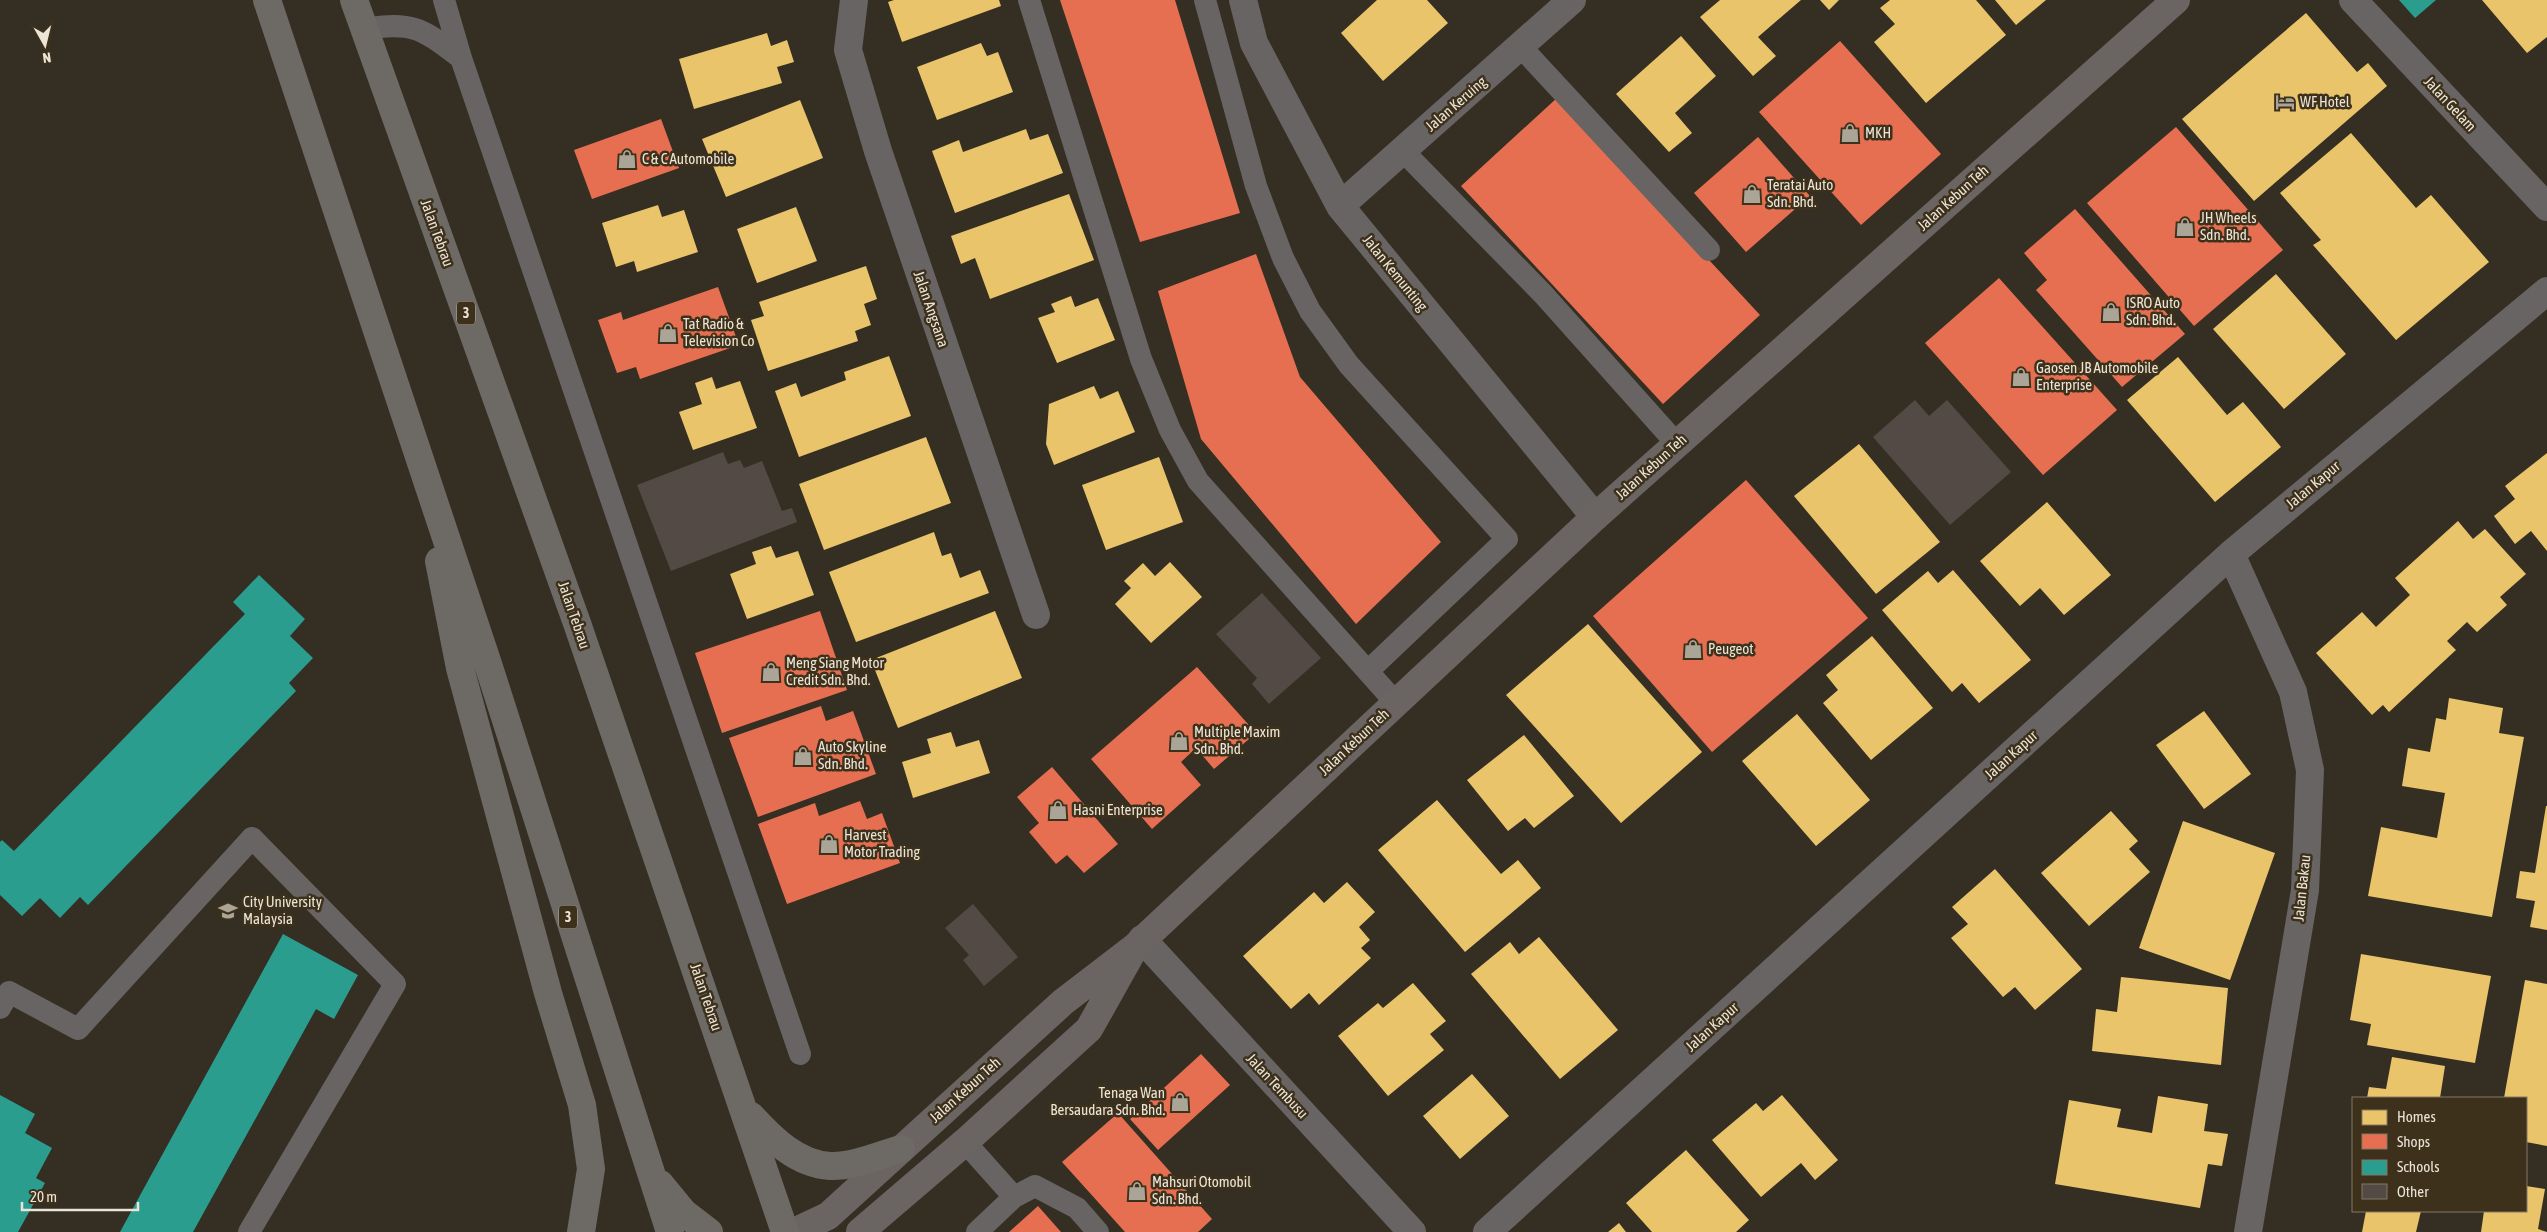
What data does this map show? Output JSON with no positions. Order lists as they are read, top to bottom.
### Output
{
  "streets": {
    "highway": ["Jalan Tebrau", "3"],
    "main road": ["Jalan Kebun Teh"],
    "street": [
      "Jalan Keruing",
      "Jalan Gelam",
      "Jalan Kemunting",
      "Jalan Angsana",
      "Jalan Kapur",
      "Jalan Bakau",
      "Jalan Tembusu"
    ]
  },
  "crossings": [
    ["Jalan Keruing", "Jalan Kemunting"],
    ["Jalan Kebun Teh", "Jalan Kemunting"],
    ["Jalan Kebun Teh", "Jalan Tembusu"],
    ["Jalan Kapur", "Jalan Bakau"]
  ],
  "places": {
    "hotel": ["WF Hotel"],
    "shop": [
      "MKH",
      "C & C Automobile",
      "Teratai Auto Sdn. Bhd.",
      "JH Wheels Sdn. Bhd.",
      "ISRO Auto Sdn. Bhd.",
      "Tat Radio & Television Co",
      "Gaosen JB Automobile Enterprise",
      "Peugeot",
      "Meng Siang Motor Credit Sdn. Bhd.",
      "Multiple Maxim Sdn. Bhd.",
      "Auto Skyline Sdn. Bhd.",
      "Hasni Enterprise",
      "Harvest Motor Trading",
      "Tenaga Wan Bersaudara Sdn. Bhd.",
      "Mahsuri Otomobil Sdn. Bhd."
    ],
    "school or university": ["City University Malaysia"]
  },
  "legend": [
    "Homes",
    "Shops",
    "Schools",
    "Other"
  ],
  "scale_bar": "20 m",
  "north": "bottom"
}
